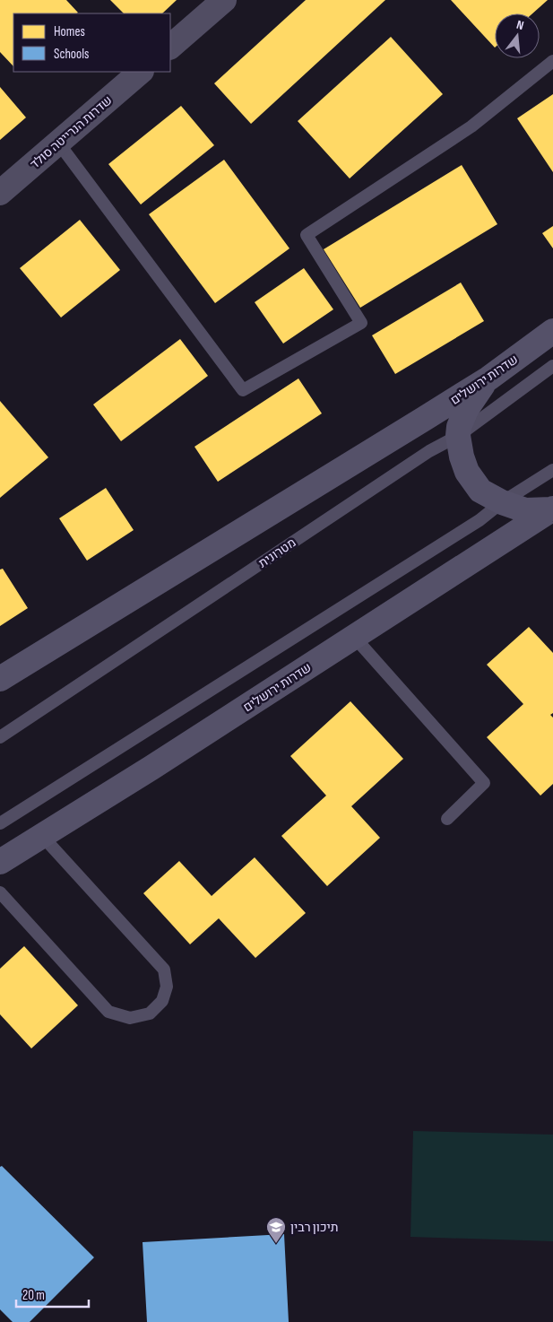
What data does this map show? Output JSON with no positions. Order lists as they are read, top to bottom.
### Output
{
  "streets": {
    "main road": ["שדרות ירושלים"],
    "street": ["שדרות הנרייטה סולד"],
    "lane": ["מטרונית"]
  },
  "places": {
    "school or university": ["תיכון רבין"]
  },
  "legend": ["Homes", "Schools"],
  "scale_bar": "20 m",
  "north": "top"
}
